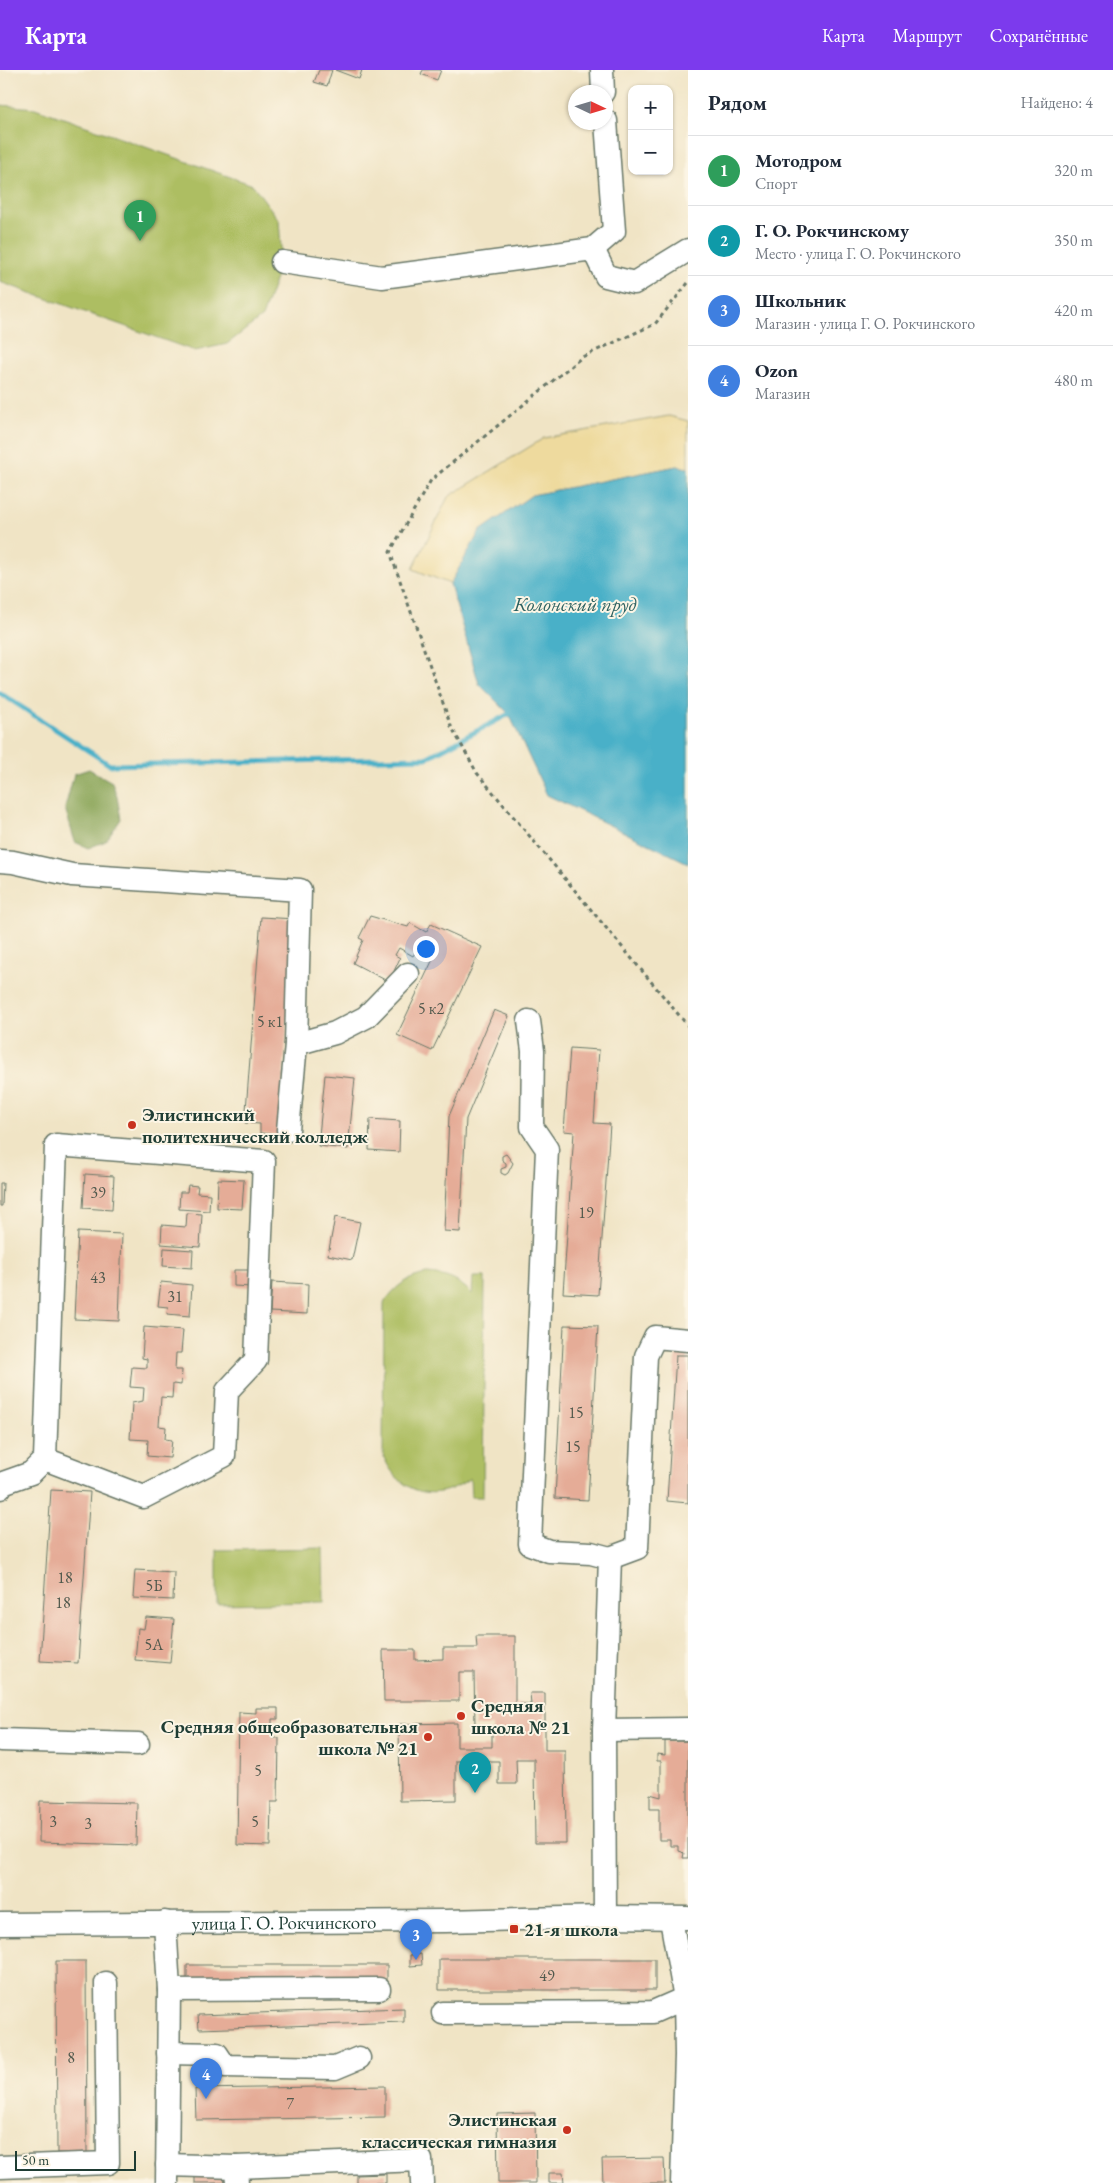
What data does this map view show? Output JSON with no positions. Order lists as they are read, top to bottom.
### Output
{
  "streets": {
    "street": ["улица Г. О. Рокчинского"]
  },
  "water": ["Колонский пруд"],
  "places": {
    "other": [
      "Элистинский политехнический колледж",
      "Средняя школа № 21",
      "Средняя общеобразовательная школа № 21",
      "Элистинская классическая гимназия"
    ],
    "transit": ["21-я школа"]
  },
  "house_numbers": [
    "5 к2",
    "5 к1",
    "39",
    "19",
    "43",
    "31",
    "15",
    "15",
    "18",
    "5Б",
    "18",
    "5А",
    "5",
    "3",
    "5",
    "3",
    "49",
    "8",
    "7"
  ],
  "scale_bar": "50 m",
  "north": "right",
  "page": {
    "header": "Карта",
    "nav": ["Карта", "Маршрут", "Сохранённые"],
    "heading": ["Рядом", "Найдено: 4"],
    "map_buttons": ["+", "−"],
    "list": [
      {
        "mark": "1",
        "name": "Мотодром",
        "note": "Спорт",
        "value": "320 m"
      },
      {
        "mark": "2",
        "name": "Г. О. Рокчинскому",
        "note": "Место · улица Г. О. Рокчинского",
        "value": "350 m"
      },
      {
        "mark": "3",
        "name": "Школьник",
        "note": "Магазин · улица Г. О. Рокчинского",
        "value": "420 m"
      },
      {
        "mark": "4",
        "name": "Ozon",
        "note": "Магазин",
        "value": "480 m"
      }
    ],
    "pins": [
      "1",
      "2",
      "3",
      "4"
    ],
    "scale": "50 m"
  }
}
